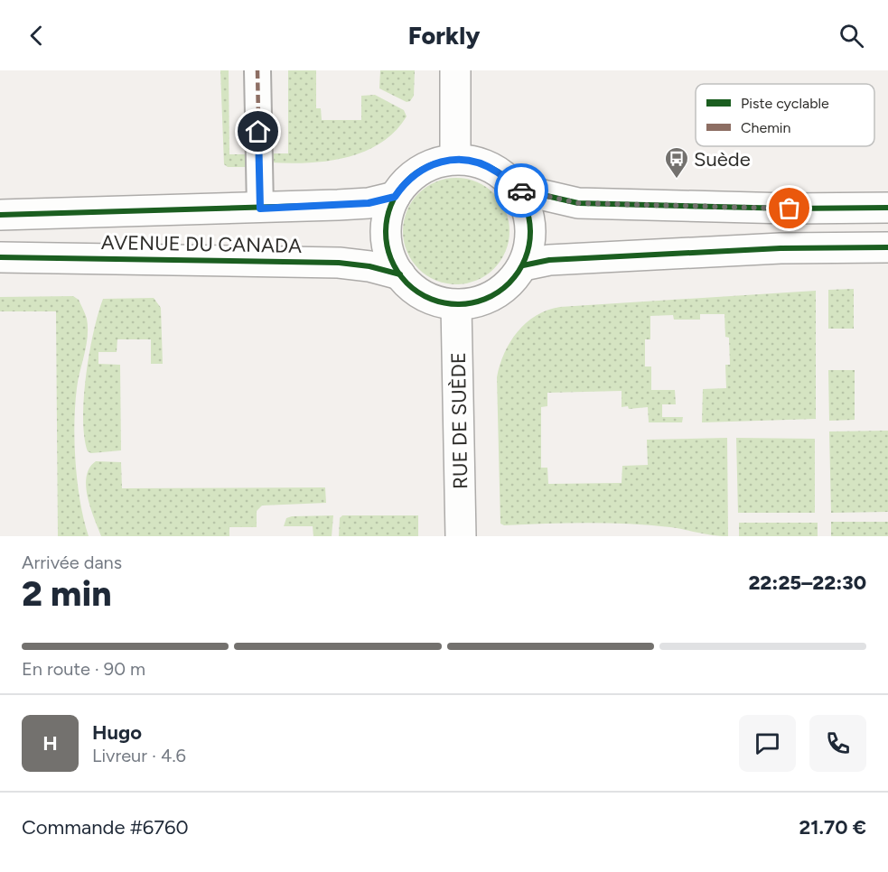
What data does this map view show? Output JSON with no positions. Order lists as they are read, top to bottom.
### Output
{
  "streets": {
    "street": ["AVENUE DU CANADA", "RUE DE SUÈDE"]
  },
  "crossings": [
    ["AVENUE DU CANADA", "RUE DE SUÈDE"]
  ],
  "places": {
    "bus stop": ["Suède"]
  },
  "legend": ["Piste cyclable", "Chemin"],
  "page": {
    "header": "Forkly",
    "heading": ["2 min", "Arrivée dans", "22:25–22:30"],
    "panel": [
      "Hugo",
      "Livreur · 4.6",
      "Commande #6760",
      "21.70 €"
    ],
    "bar": "En route · 90 m",
    "round": "H"
  }
}
